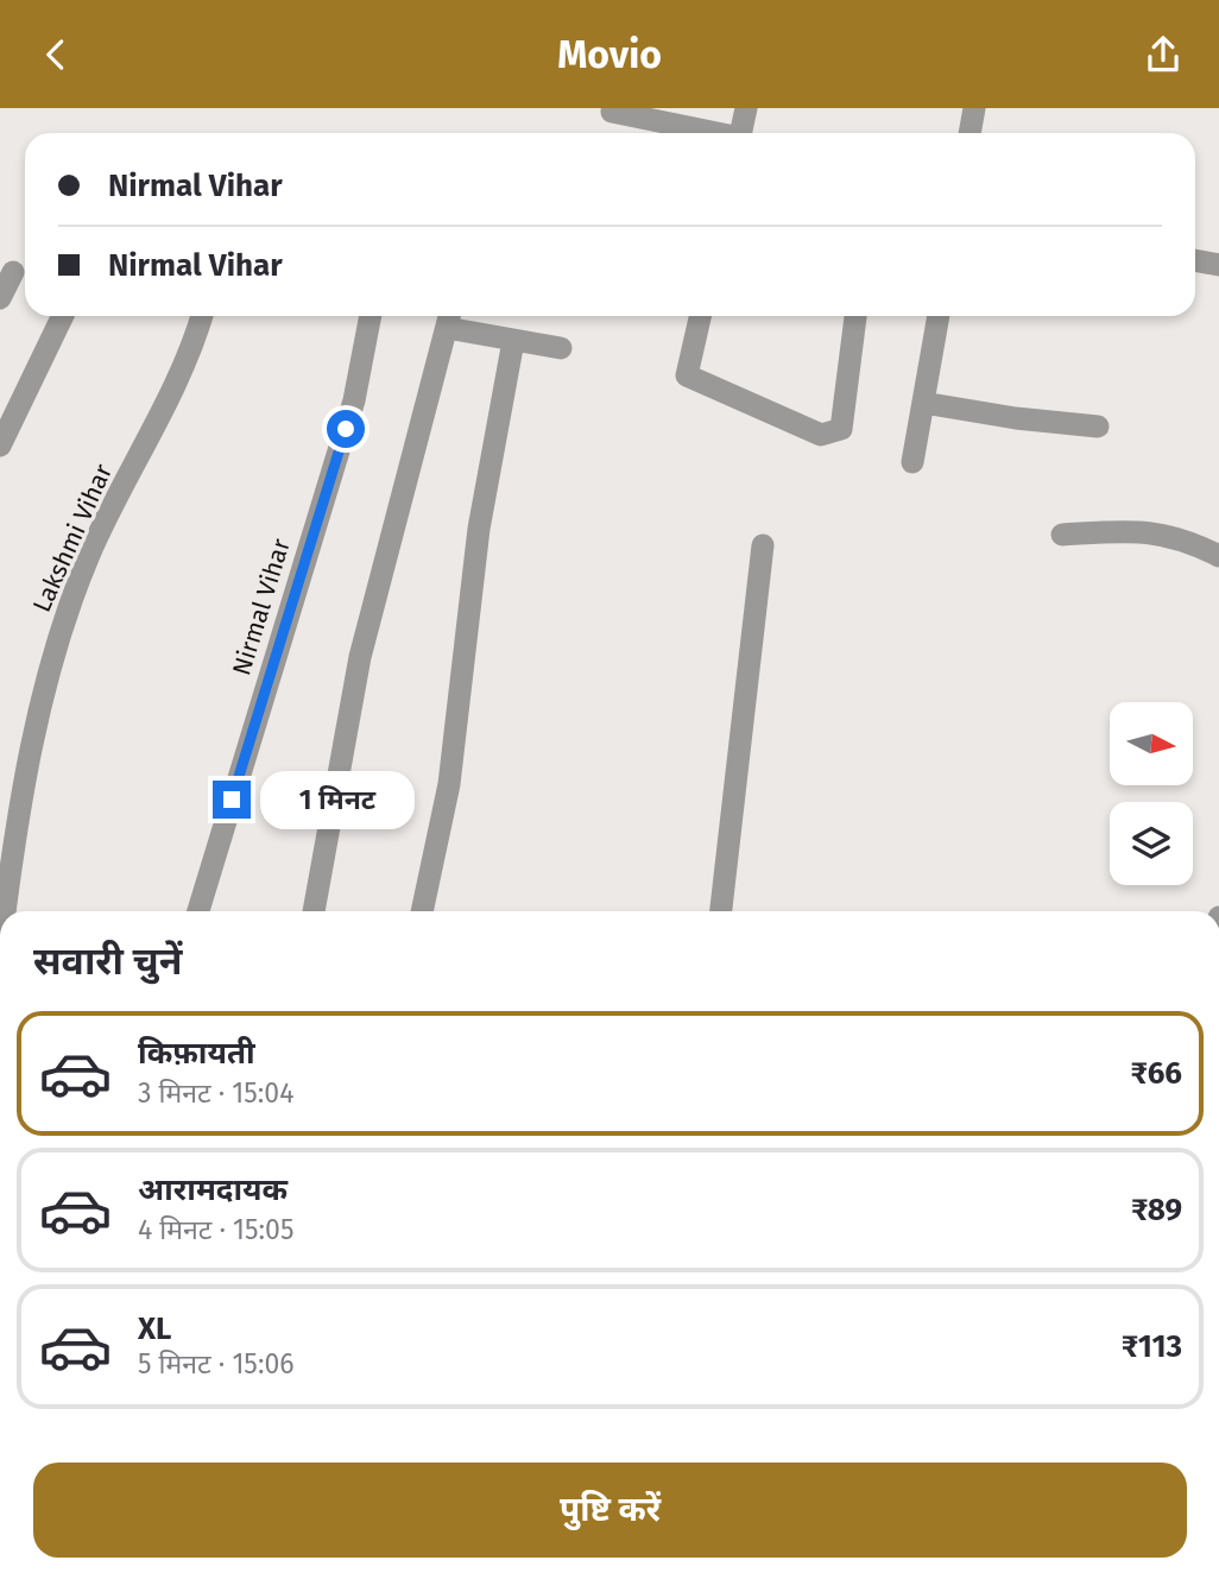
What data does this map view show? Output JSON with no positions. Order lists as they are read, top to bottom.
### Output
{
  "streets": {
    "street": ["Lakshmi Vihar", "Nirmal Vihar"]
  },
  "north": "right",
  "page": {
    "header": "Movio",
    "banner": ["Nirmal Vihar", "Nirmal Vihar"],
    "bubble": "1 मिनट",
    "heading": "सवारी चुनें",
    "list": [
      {
        "name": "किफ़ायती",
        "note": "3 मिनट · 15:04",
        "value": "₹66"
      },
      {
        "name": "आरामदायक",
        "note": "4 मिनट · 15:05",
        "value": "₹89"
      },
      {
        "name": "XL",
        "note": "5 मिनट · 15:06",
        "value": "₹113"
      }
    ],
    "buttons": "पुष्टि करें"
  }
}
